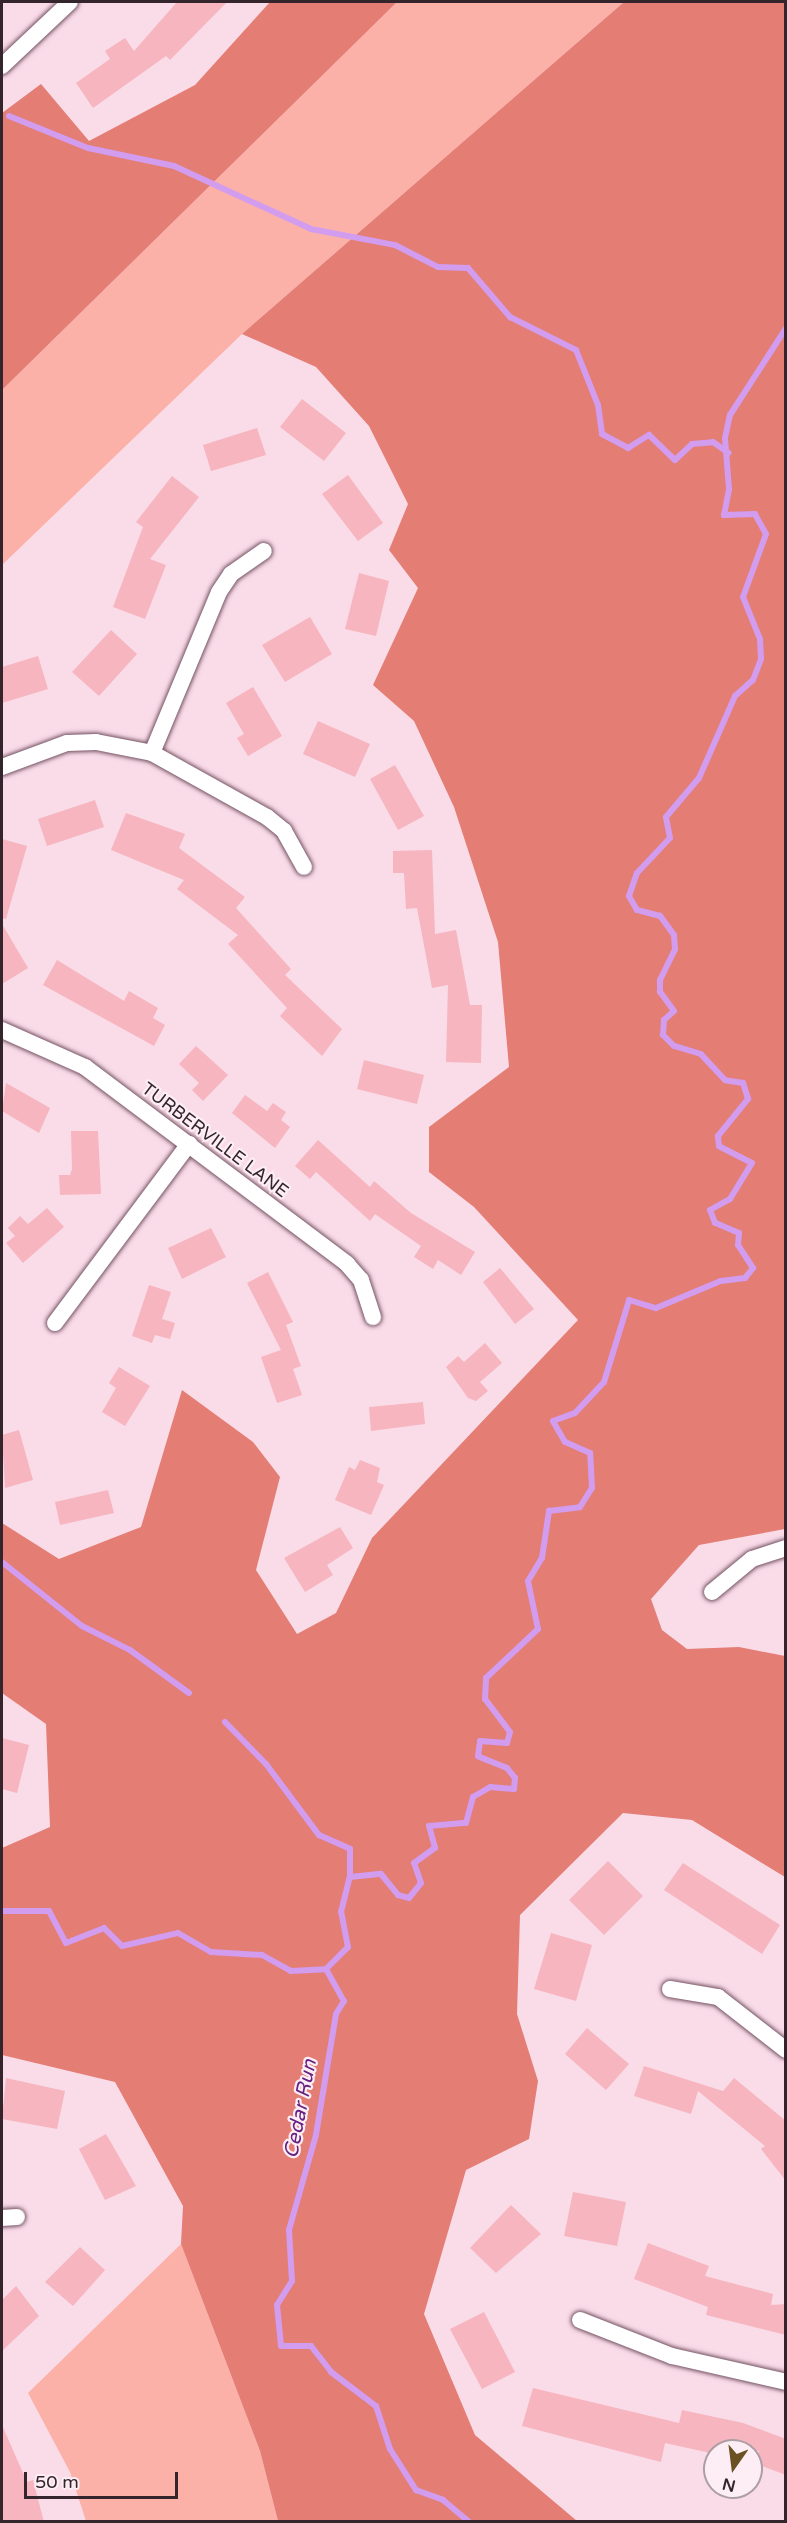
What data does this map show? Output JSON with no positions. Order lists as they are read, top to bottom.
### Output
{
  "streets": {
    "street": ["TURBERVILLE LANE"]
  },
  "water": ["Cedar Run"],
  "scale_bar": "50 m",
  "north": "bottom"
}
